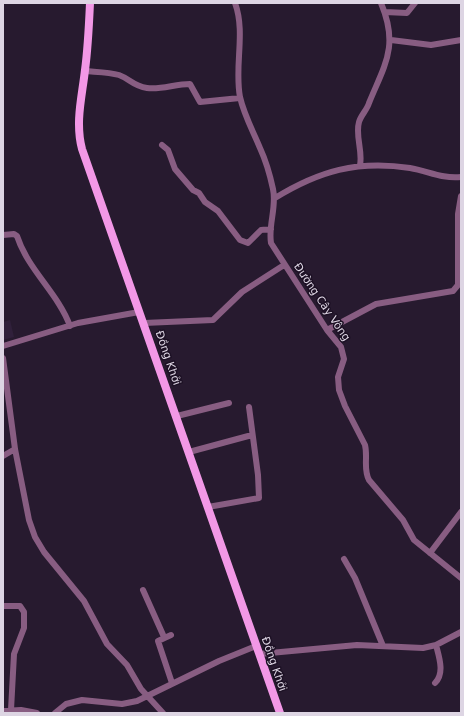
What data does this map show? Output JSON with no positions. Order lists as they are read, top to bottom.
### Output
{
  "streets": {
    "main road": ["Đồng Khởi"],
    "street": ["Đường Cây Vông"]
  }
}
